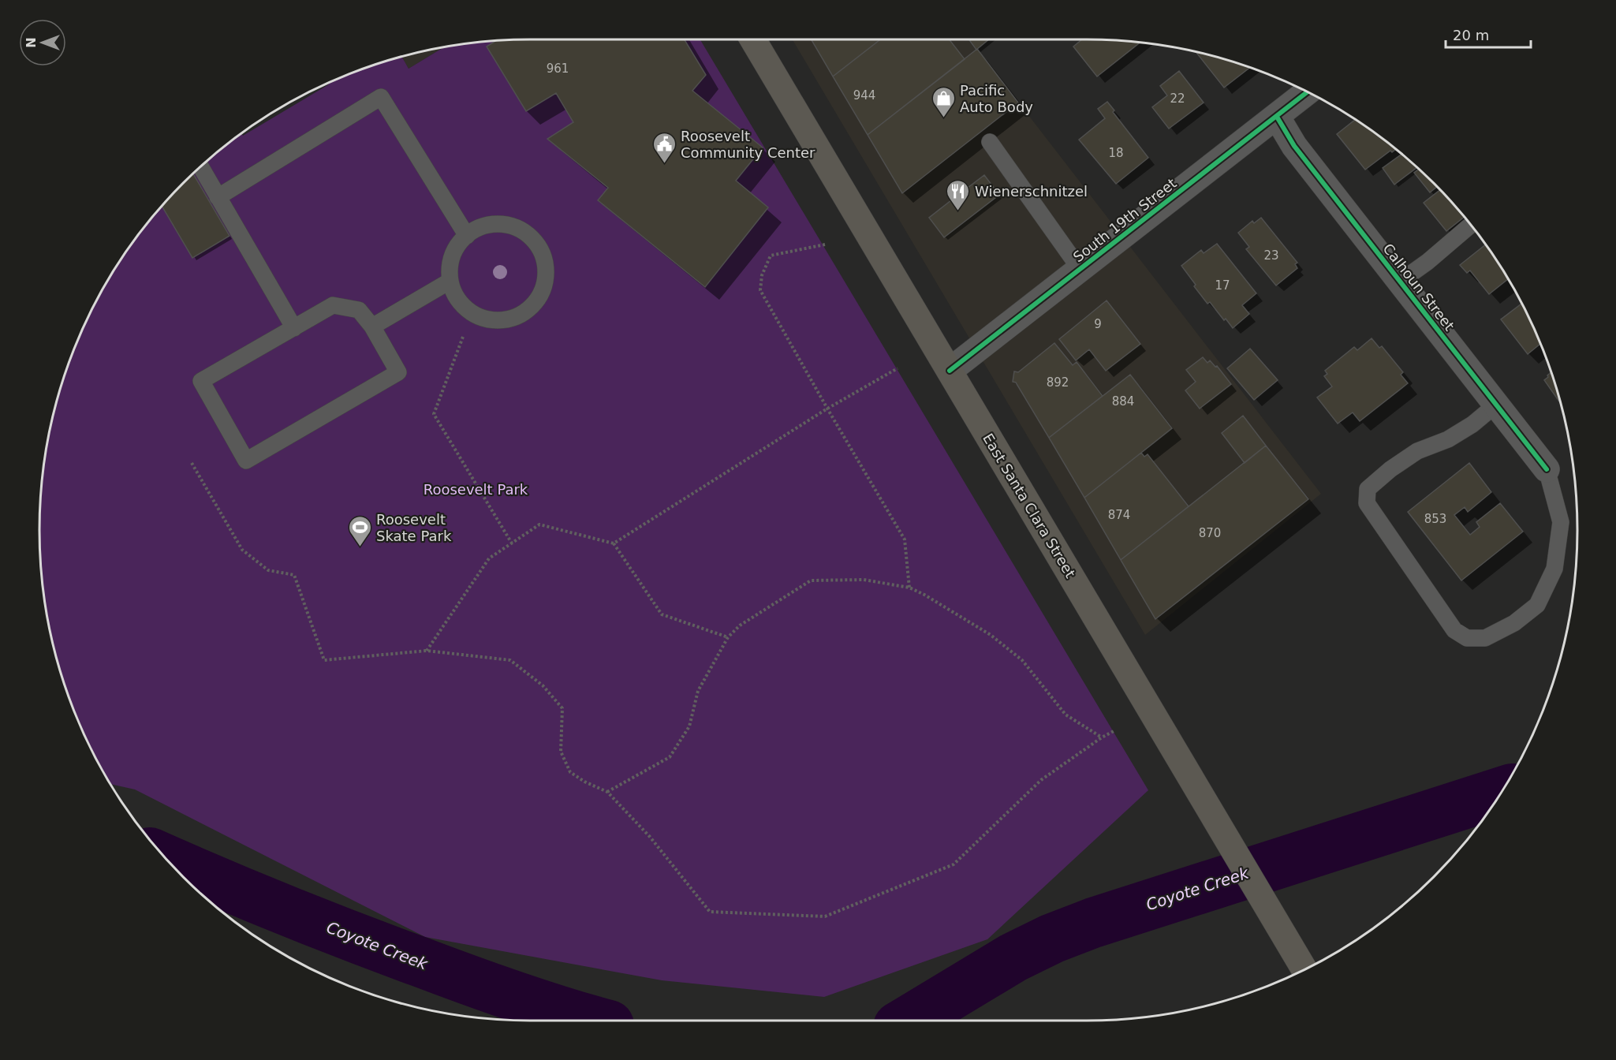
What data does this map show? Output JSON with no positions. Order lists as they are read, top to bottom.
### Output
{
  "streets": {
    "main road": ["East Santa Clara Street"],
    "street": ["South 19th Street", "Calhoun Street"]
  },
  "crossings": [
    ["South 19th Street", "Calhoun Street"],
    ["South 19th Street", "East Santa Clara Street"]
  ],
  "water": ["Coyote Creek"],
  "parks": ["Roosevelt Park"],
  "places": {
    "shop": ["Pacific Auto Body"],
    "public building": ["Roosevelt Community Center"],
    "restaurant": ["Wienerschnitzel"],
    "sports": ["Roosevelt Skate Park"]
  },
  "house_numbers": [
    "961",
    "944",
    "22",
    "18",
    "23",
    "17",
    "9",
    "892",
    "884",
    "874",
    "853",
    "870"
  ],
  "scale_bar": "20 m",
  "north": "left"
}
